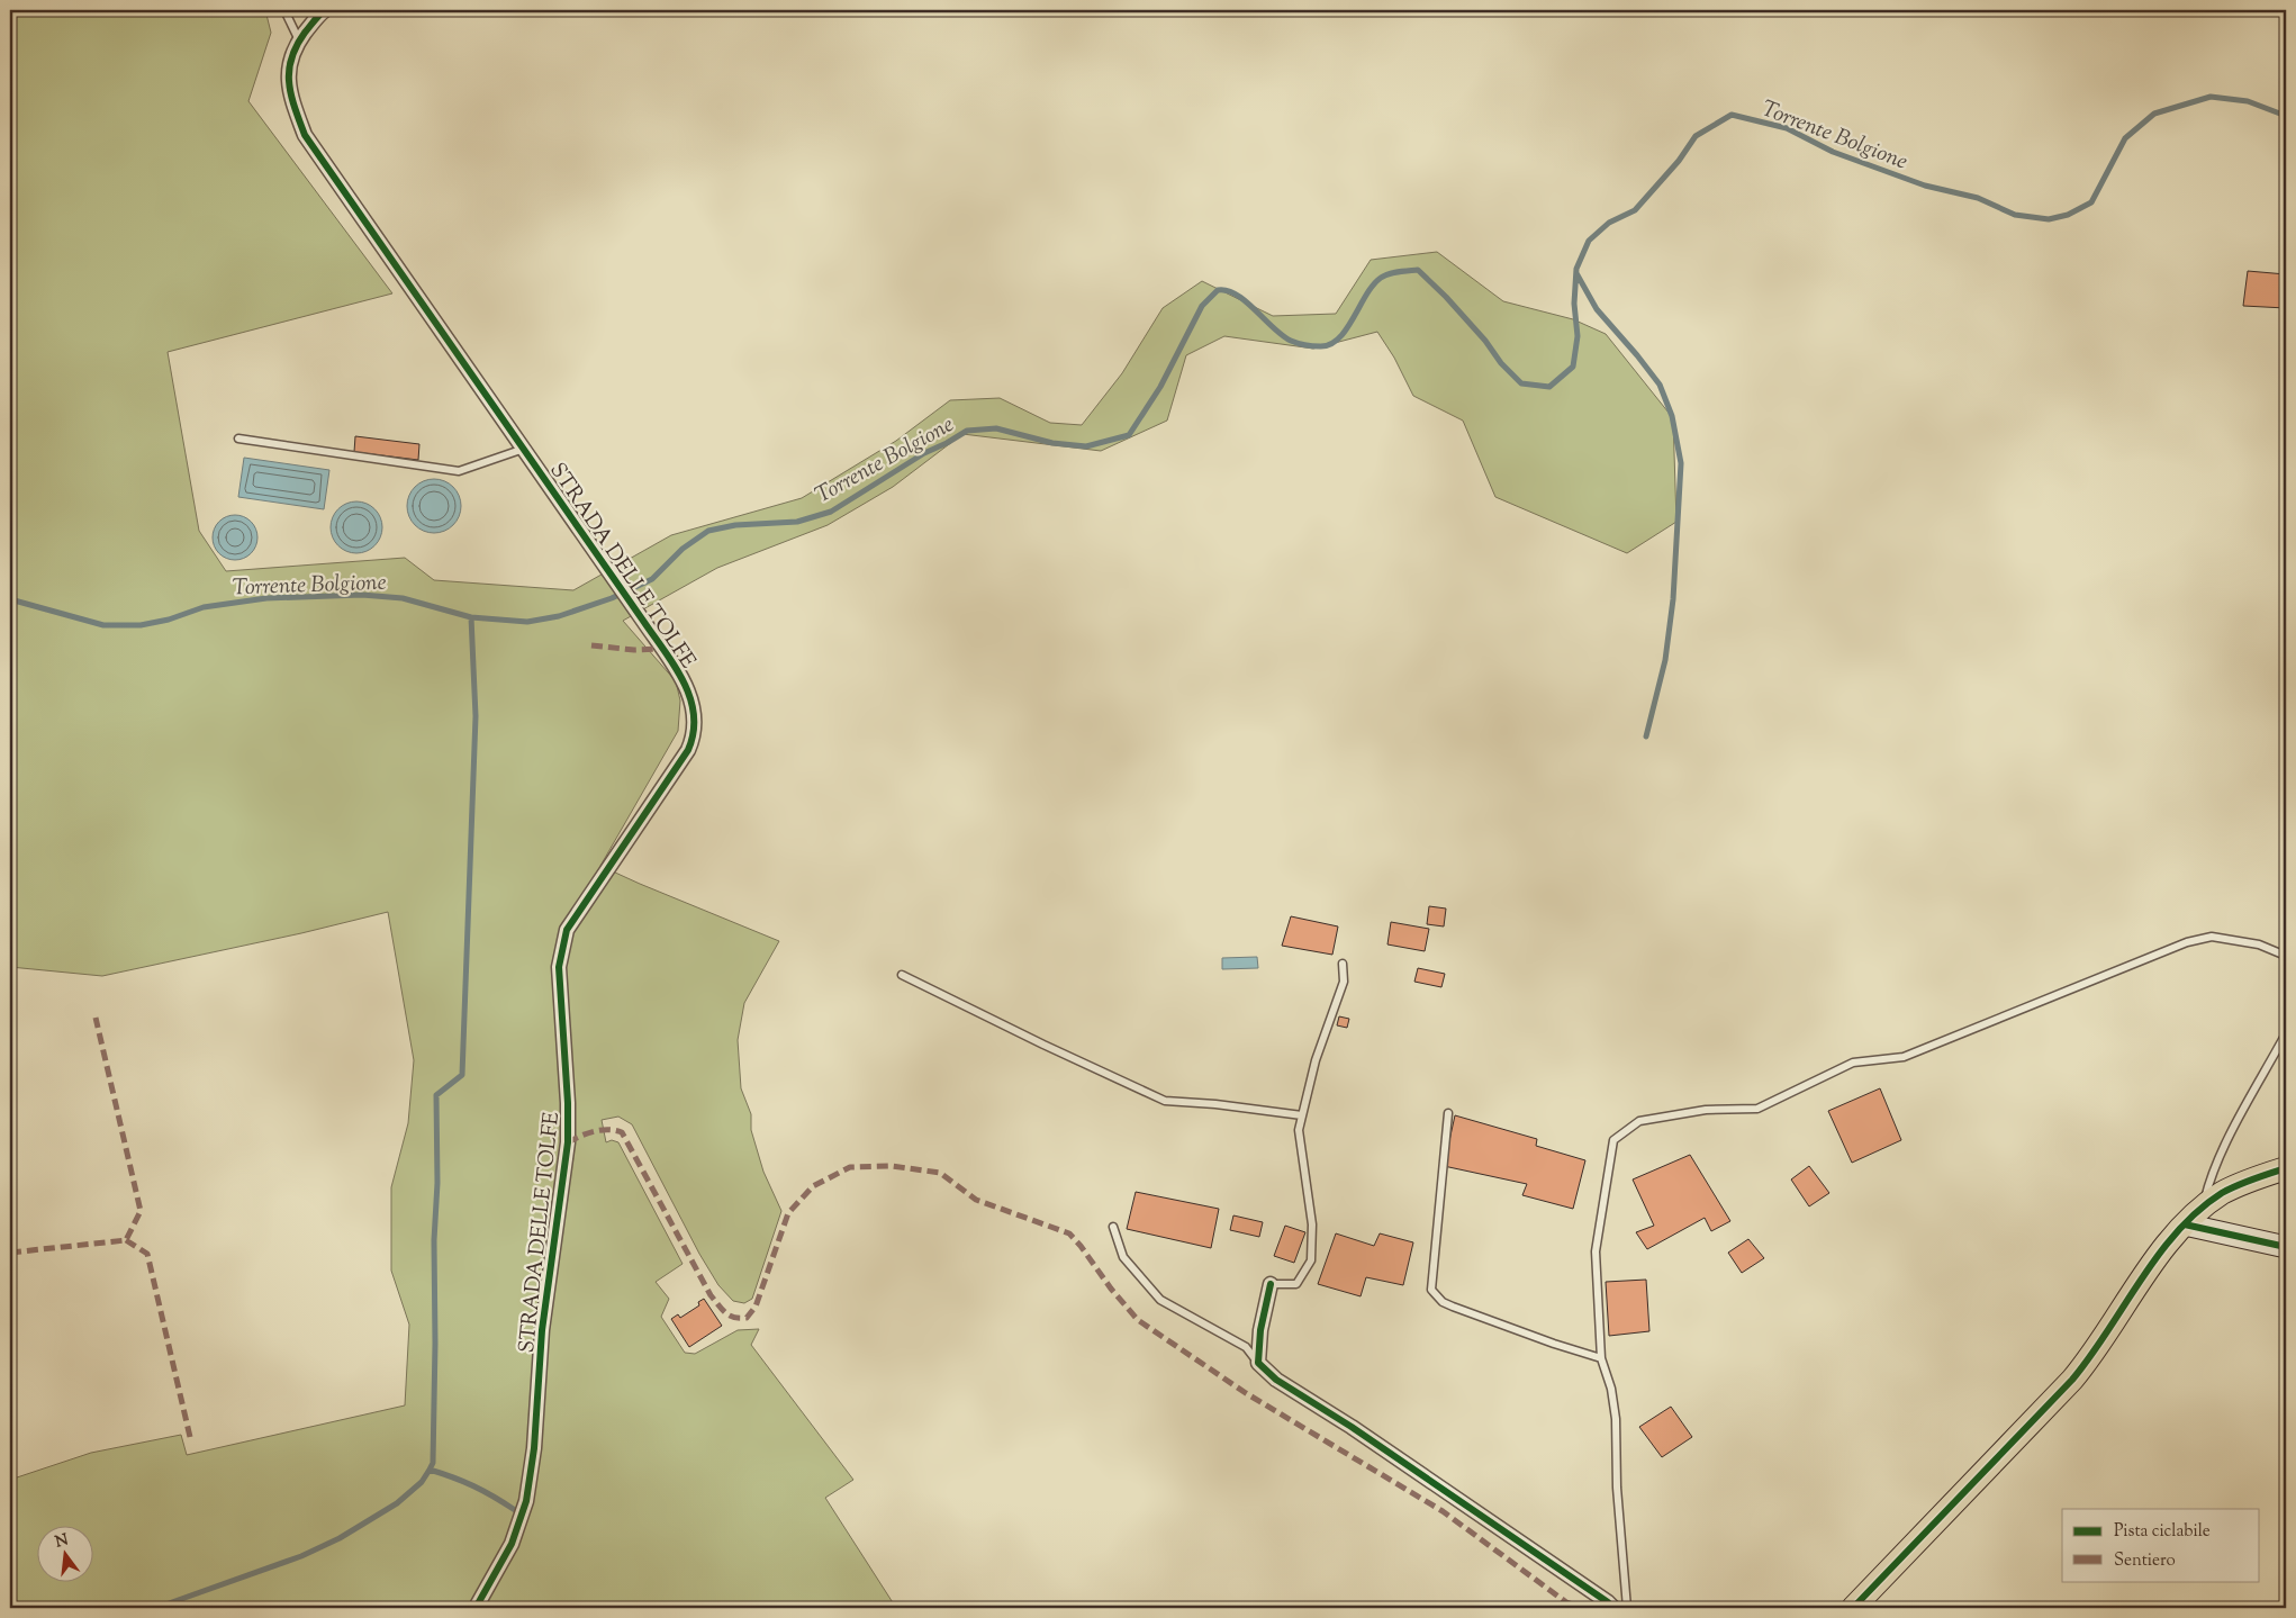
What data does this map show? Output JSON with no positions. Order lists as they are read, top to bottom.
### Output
{
  "streets": {
    "street": ["STRADA DELLE TOLFE"]
  },
  "water": ["Torrente Bolgione"],
  "legend": ["Pista ciclabile", "Sentiero"],
  "north": "top"
}
